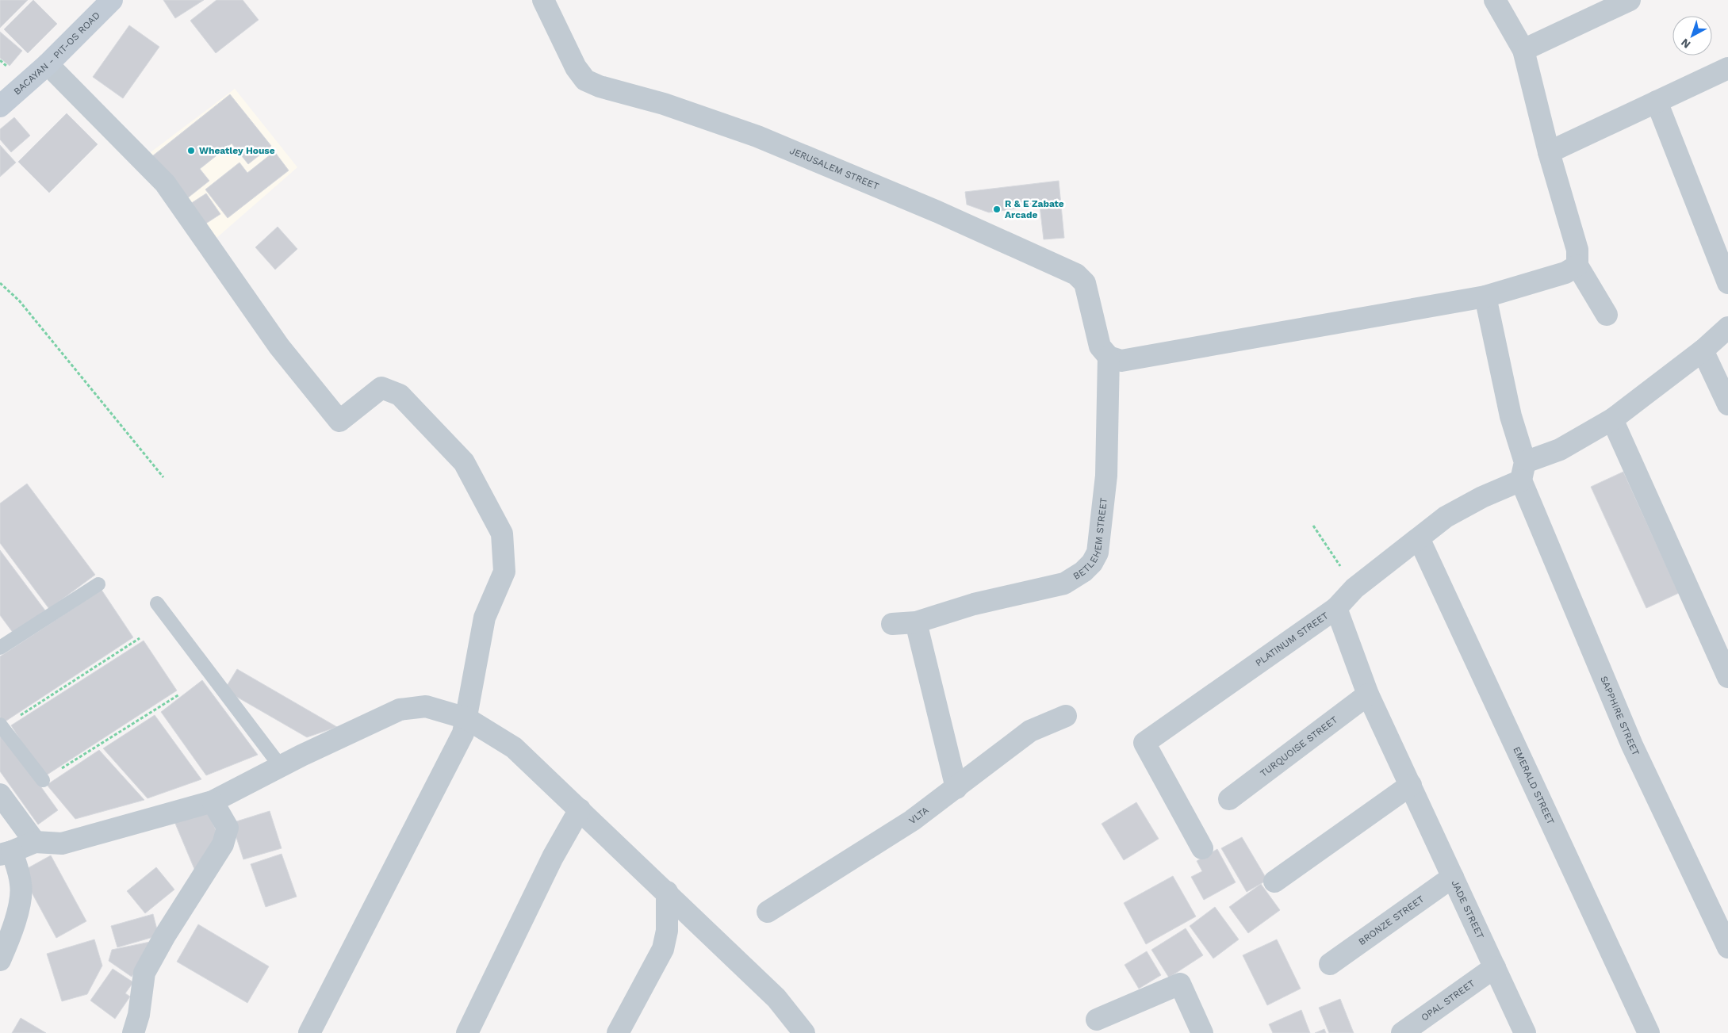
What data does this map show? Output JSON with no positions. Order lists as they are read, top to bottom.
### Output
{
  "streets": {
    "main road": ["BACAYAN - PIT-OS ROAD"],
    "street": [
      "JERUSALEM STREET",
      "BETLEHEM STREET",
      "PLATINUM STREET",
      "SAPPHIRE STREET",
      "TURQUOISE STREET",
      "EMERALD STREET",
      "VLTA",
      "JADE STREET",
      "BRONZE STREET",
      "OPAL STREET"
    ]
  },
  "crossings": [
    ["JERUSALEM STREET", "BETLEHEM STREET"],
    ["PLATINUM STREET", "SAPPHIRE STREET"],
    ["PLATINUM STREET", "EMERALD STREET"],
    ["PLATINUM STREET", "JADE STREET"],
    ["TURQUOISE STREET", "JADE STREET"],
    ["JADE STREET", "BRONZE STREET"],
    ["JADE STREET", "OPAL STREET"]
  ],
  "places": ["Wheatley House", "R & E Zabate Arcade"],
  "north": "bottom left"
}
